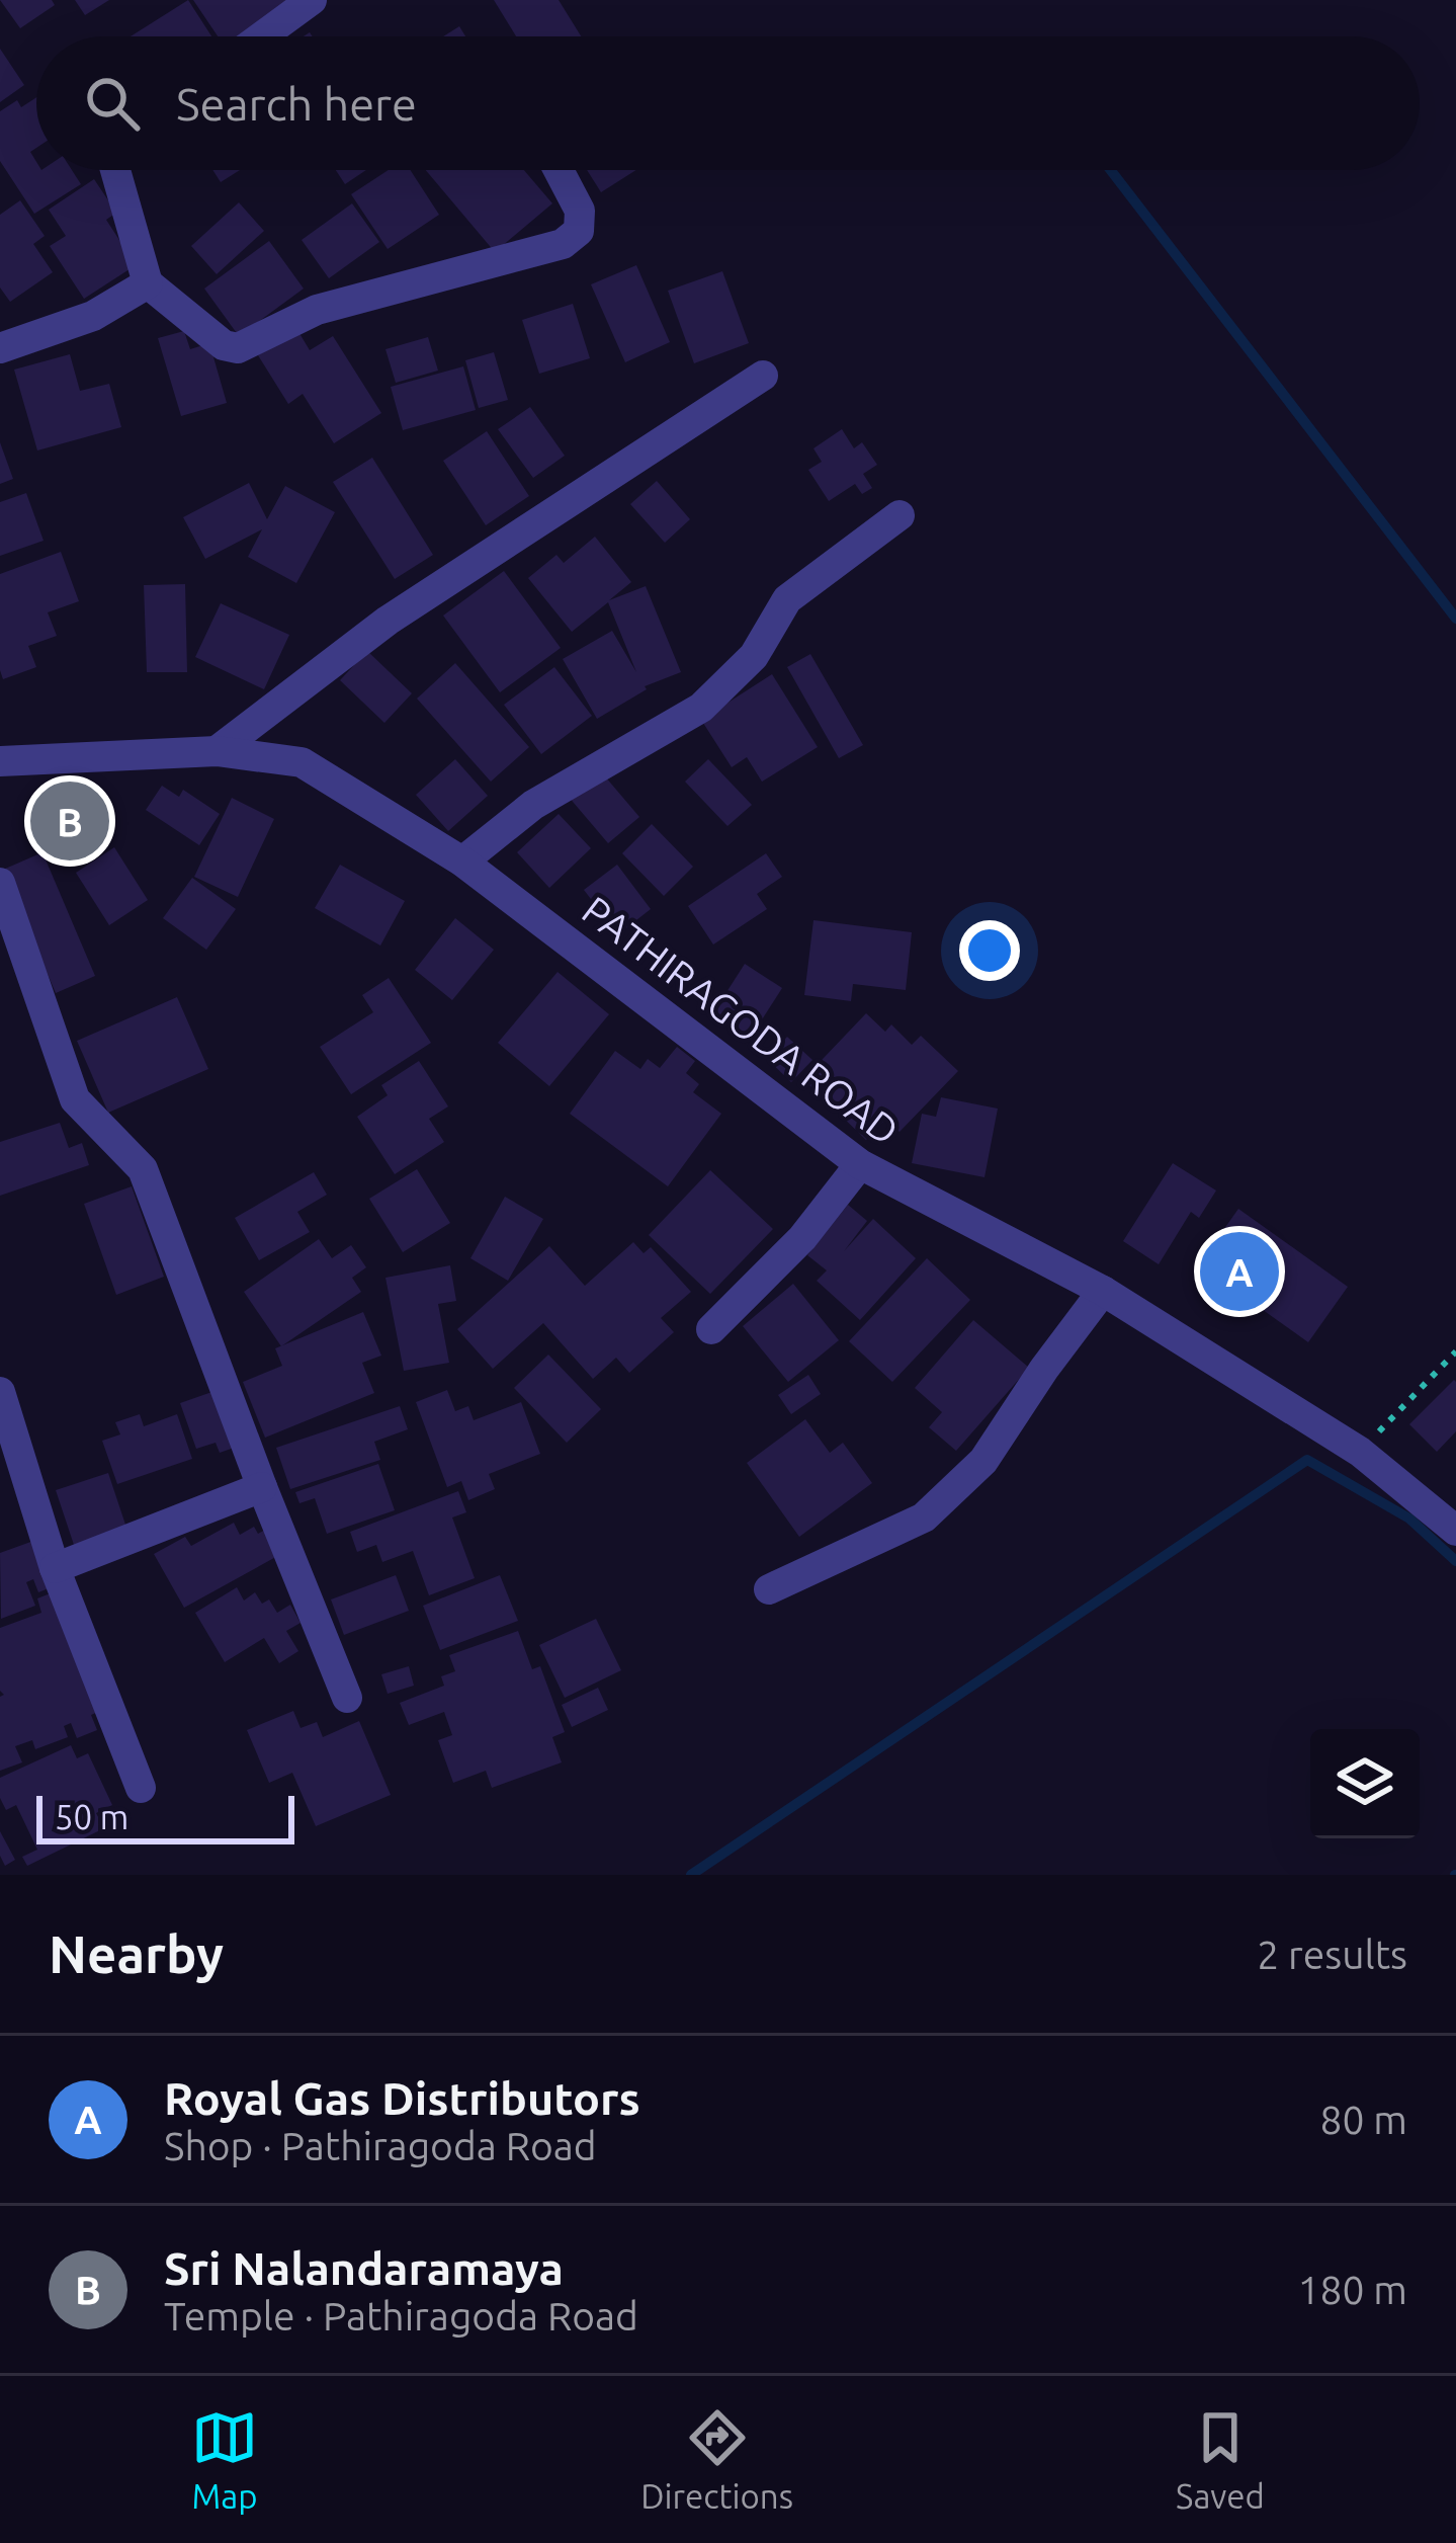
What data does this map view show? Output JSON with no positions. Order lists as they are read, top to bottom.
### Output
{
  "streets": {
    "street": ["PATHIRAGODA ROAD"]
  },
  "scale_bar": "50 m",
  "page": {
    "search": "Search here",
    "pins": ["B", "A"],
    "scale": "50 m",
    "heading": ["Nearby", "2 results"],
    "list": [
      {
        "mark": "A",
        "name": "Royal Gas Distributors",
        "note": "Shop · Pathiragoda Road",
        "value": "80 m"
      },
      {
        "mark": "B",
        "name": "Sri Nalandaramaya",
        "note": "Temple · Pathiragoda Road",
        "value": "180 m"
      }
    ],
    "nav": ["Map", "Directions", "Saved"]
  }
}
